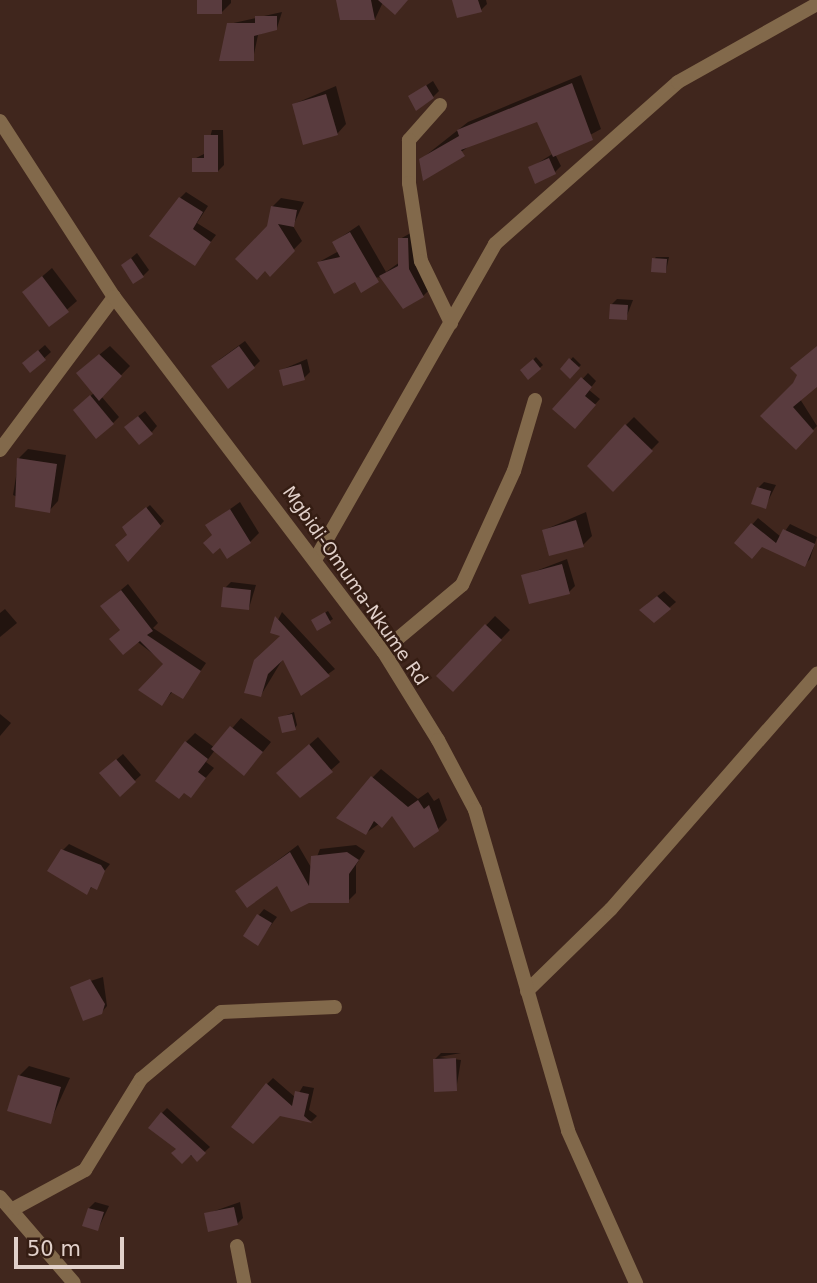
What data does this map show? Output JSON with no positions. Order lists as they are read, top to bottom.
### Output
{
  "streets": {
    "street": ["Mgbidi-Omuma-Nkume Rd"]
  },
  "scale_bar": "50 m"
}
